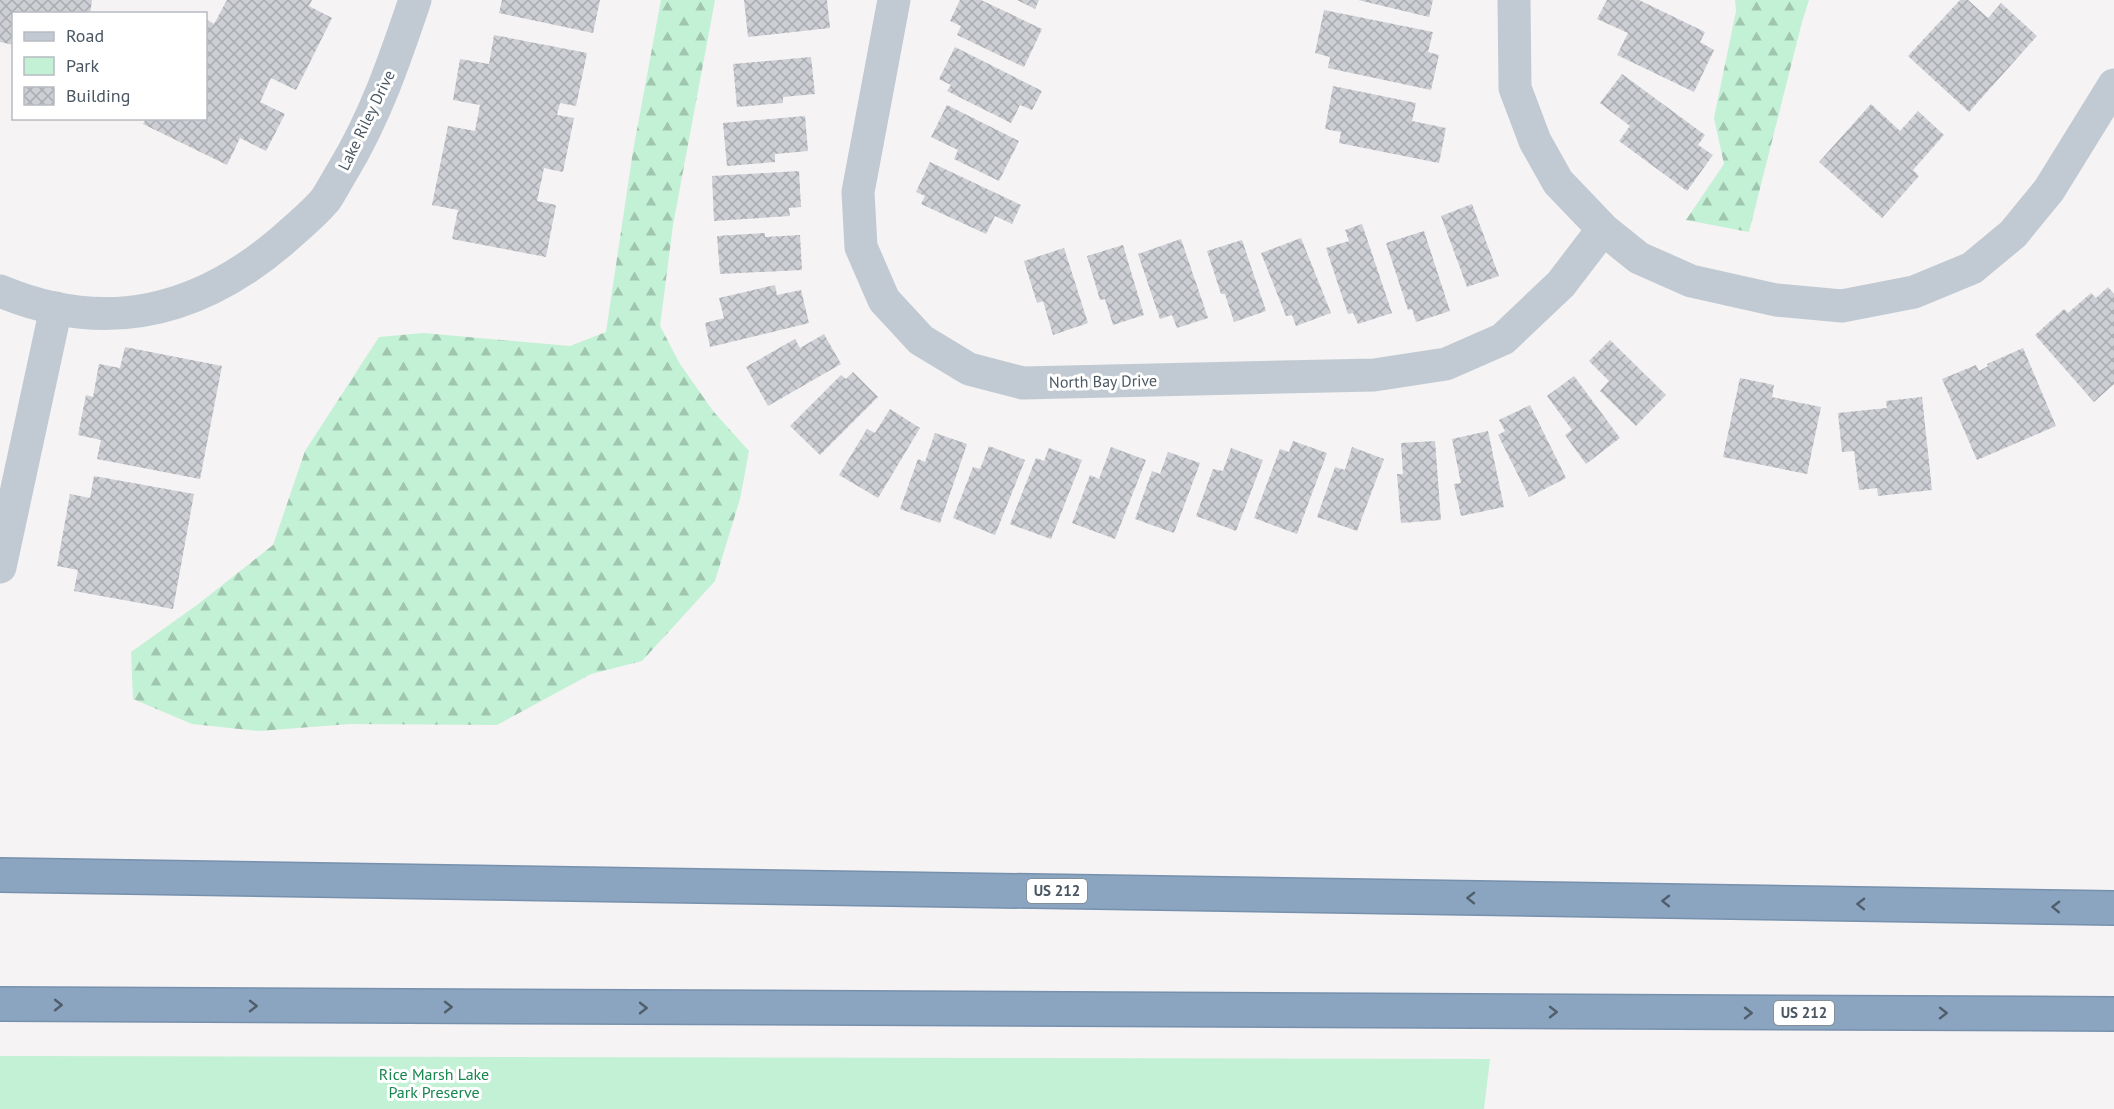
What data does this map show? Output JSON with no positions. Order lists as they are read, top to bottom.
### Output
{
  "streets": {
    "highway": ["US 212"],
    "street": ["Lake Riley Drive", "North Bay Drive"]
  },
  "parks": ["Rice Marsh Lake Park Preserve"],
  "legend": ["Road", "Park", "Building"]
}
